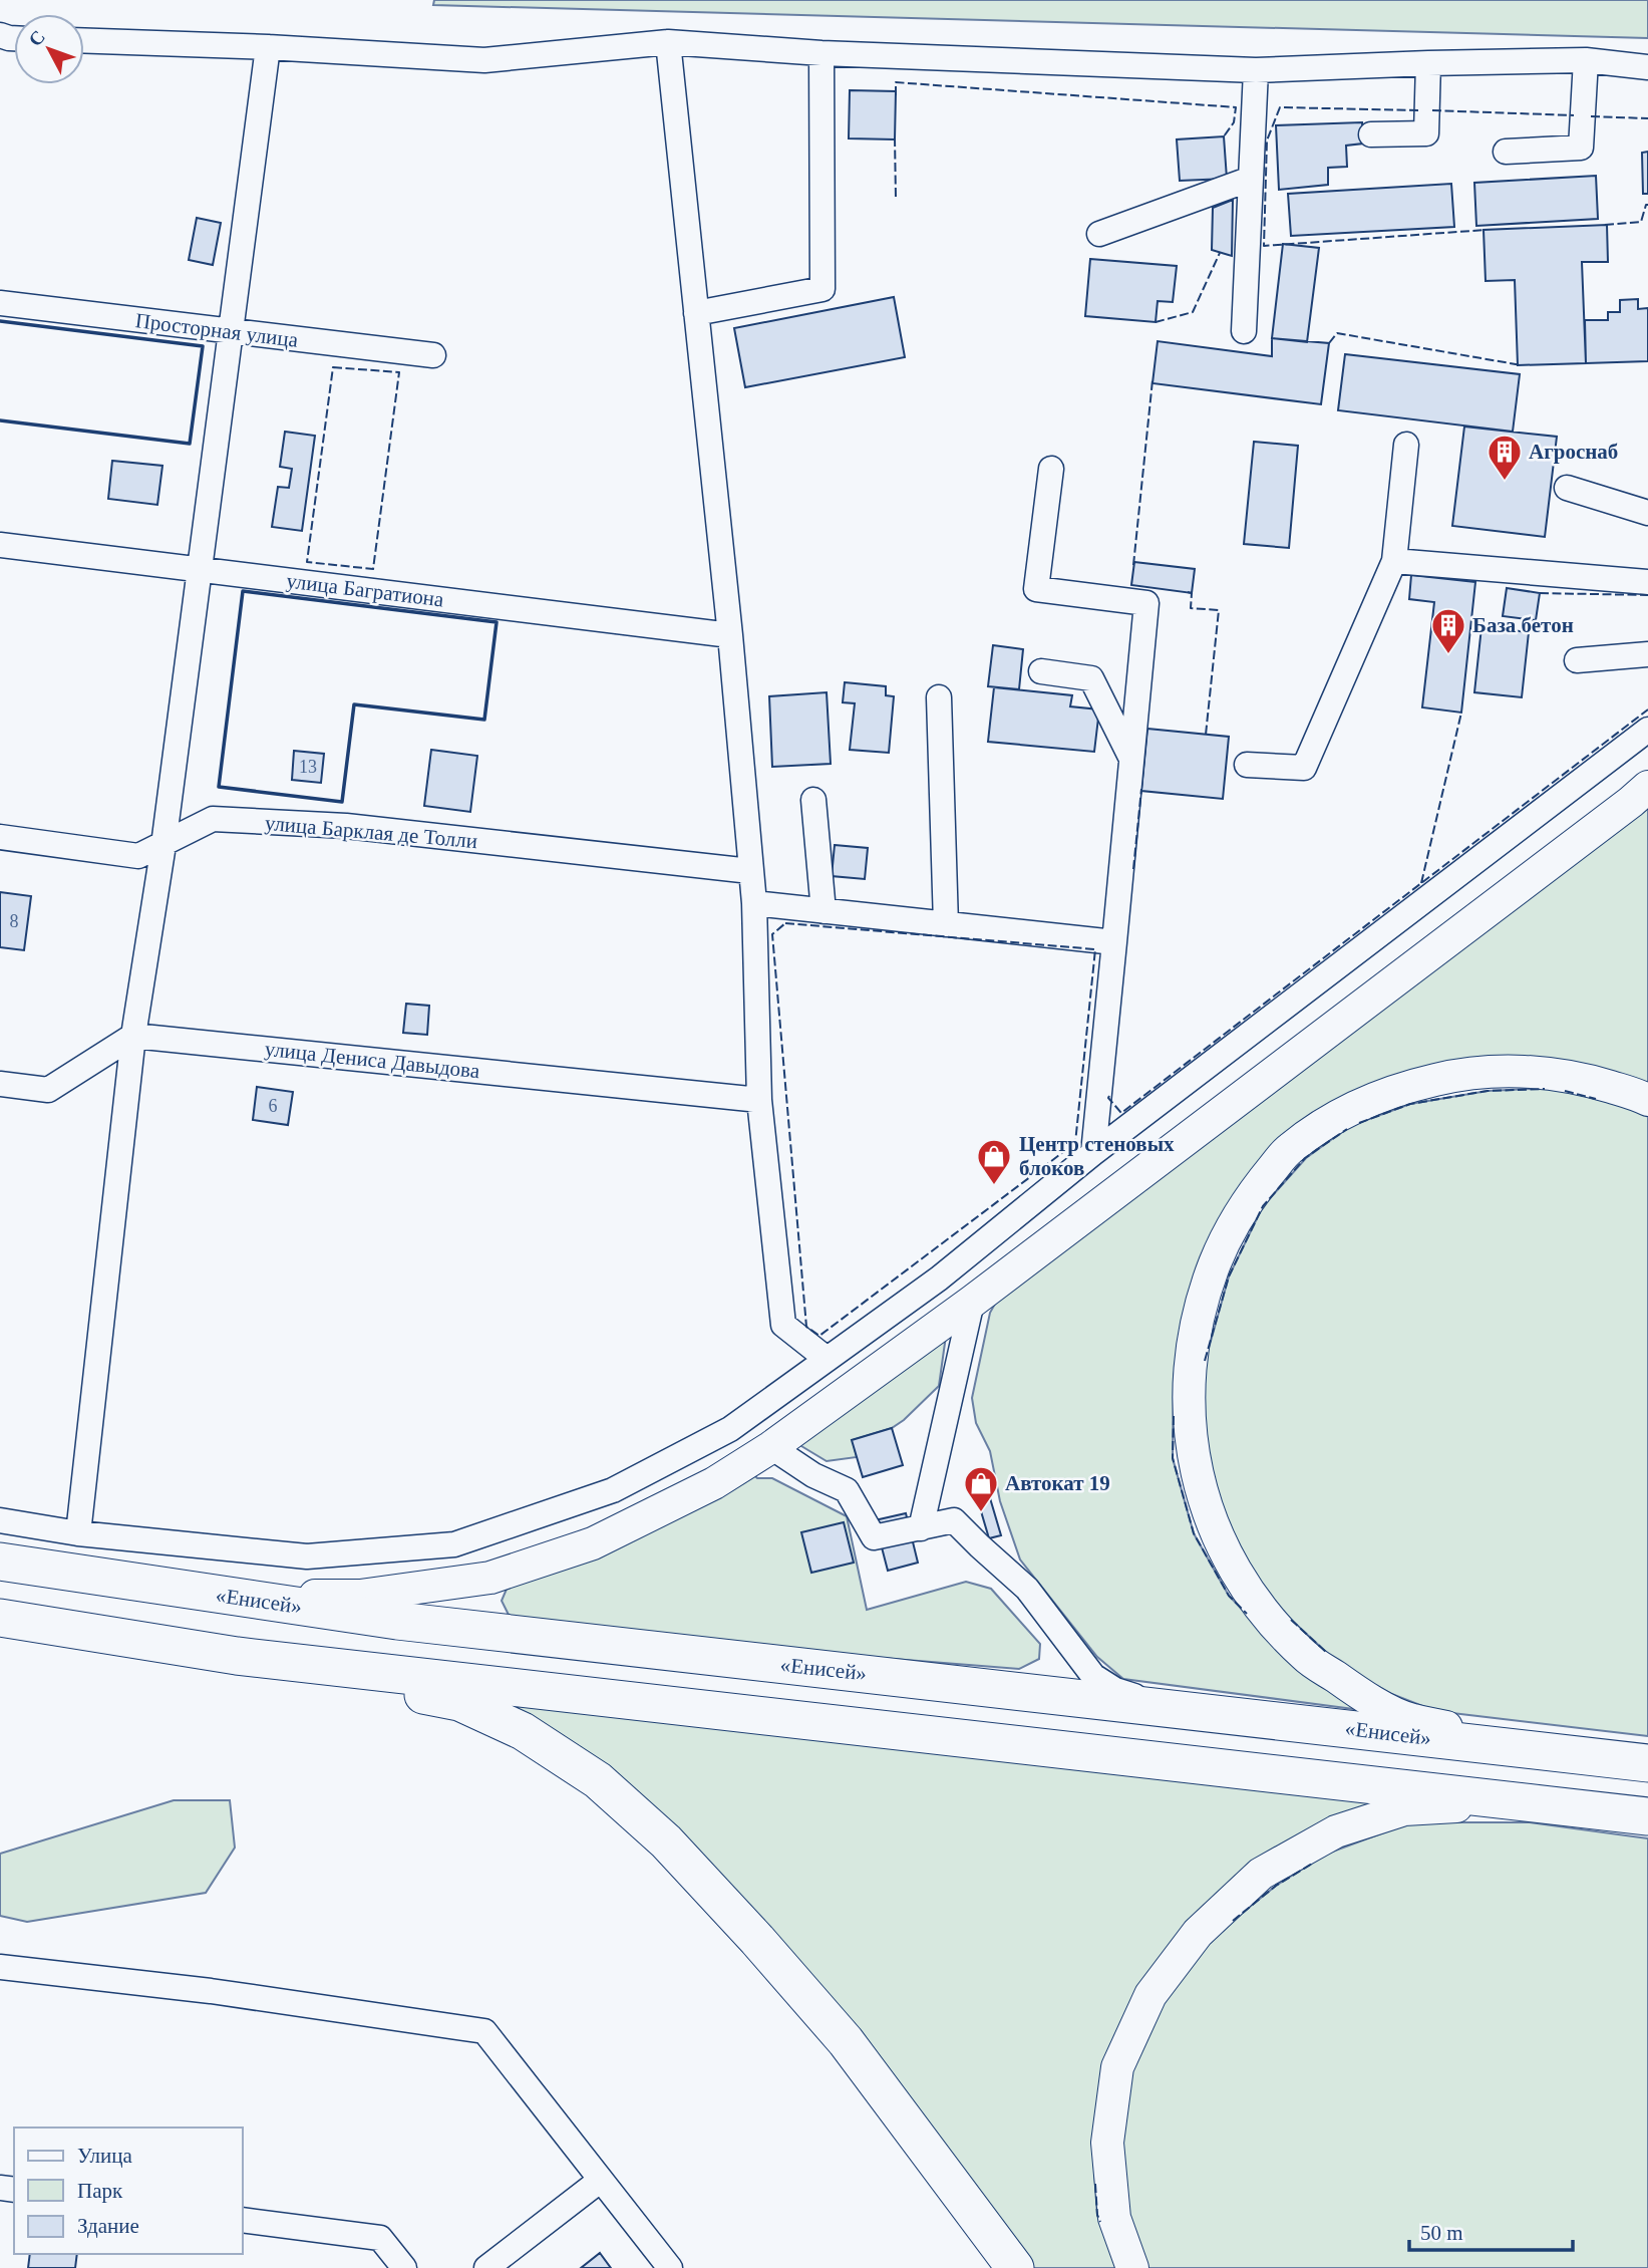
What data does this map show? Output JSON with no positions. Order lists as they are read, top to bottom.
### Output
{
  "streets": {
    "highway": ["«Енисей»"],
    "street": [
      "Просторная улица",
      "улица Багратиона",
      "улица Барклая де Толли",
      "улица Дениса Давыдова"
    ]
  },
  "places": {
    "building": ["Агроснаб", "База бетон"],
    "shop": ["Центр стеновых блоков", "Автокат 19"]
  },
  "house_numbers": ["13", "8", "6"],
  "legend": ["Улица", "Парк", "Здание"],
  "scale_bar": "50 m",
  "north": "top left"
}
